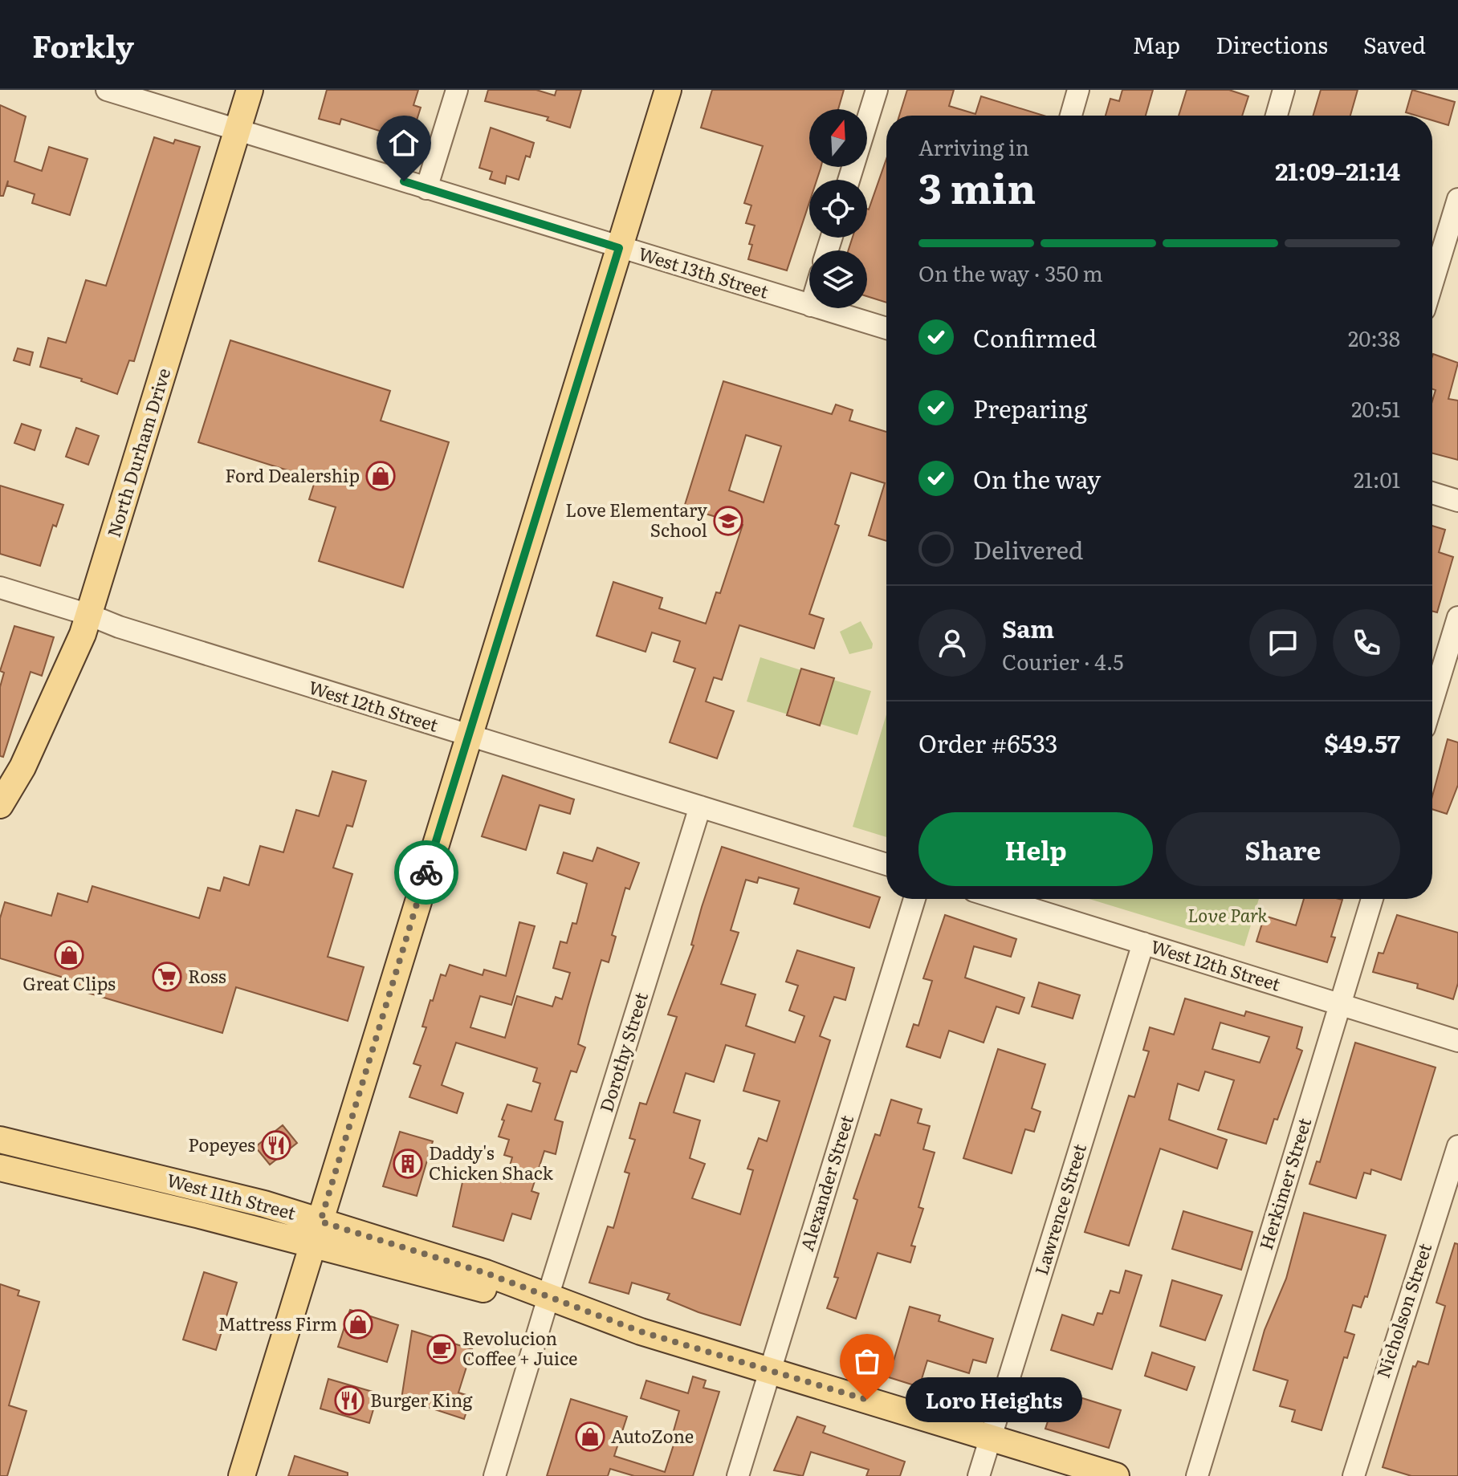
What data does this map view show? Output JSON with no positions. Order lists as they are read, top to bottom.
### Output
{
  "streets": {
    "main road": ["North Durham Drive", "West 11th Street"],
    "street": [
      "West 13th Street",
      "West 12th Street",
      "Dorothy Street",
      "Alexander Street",
      "Herkimer Street",
      "Lawrence Street",
      "Nicholson Street"
    ]
  },
  "crossings": [
    ["West 13th Street", "North Durham Drive"],
    ["North Durham Drive", "West 12th Street"],
    ["West 12th Street", "Dorothy Street"],
    ["West 12th Street", "Herkimer Street"],
    ["West 12th Street", "Lawrence Street"],
    ["Dorothy Street", "West 11th Street"],
    ["Alexander Street", "West 11th Street"],
    ["West 11th Street", "Lawrence Street"]
  ],
  "parks": ["Love Park"],
  "places": {
    "shop": [
      "Ford Dealership",
      "Great Clips",
      "Mattress Firm",
      "AutoZone"
    ],
    "school or university": ["Love Elementary School"],
    "supermarket": ["Ross"],
    "restaurant": ["Popeyes", "Burger King"],
    "building": ["Daddy's Chicken Shack"],
    "cafe": ["Revolucion Coffee + Juice"],
    "other": ["Loro Heights"]
  },
  "north": "top",
  "page": {
    "header": "Forkly",
    "nav": ["Map", "Directions", "Saved"],
    "heading": ["3 min", "Arriving in", "21:09–21:14"],
    "panel": [
      "Sam",
      "Courier · 4.5",
      "Order #6533",
      "$49.57"
    ],
    "bar": "On the way · 350 m",
    "list": [
      ["Confirmed", "20:38"],
      ["Preparing", "20:51"],
      ["On the way", "21:01"],
      "Delivered"
    ],
    "buttons": ["Help", "Share"],
    "bubble": "Loro Heights"
  }
}
